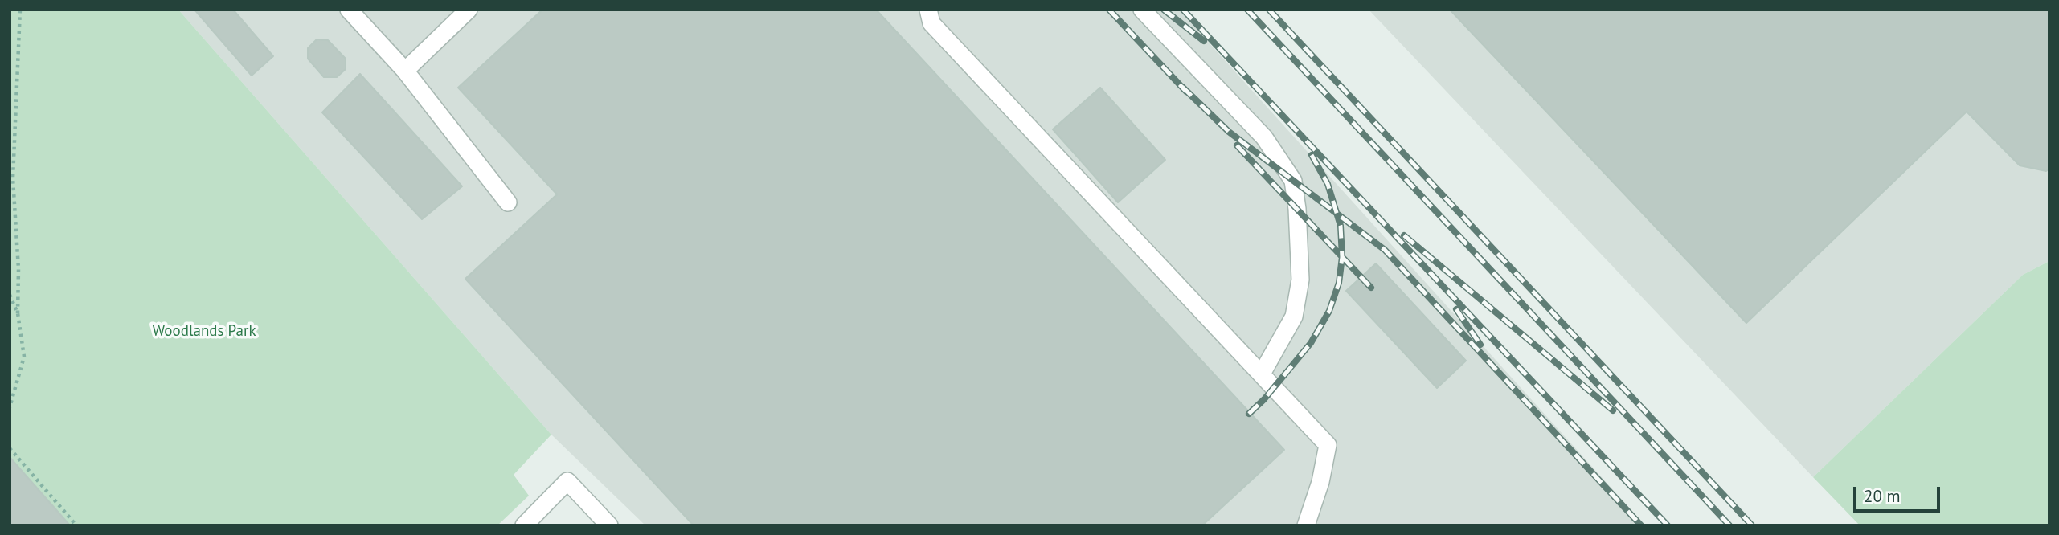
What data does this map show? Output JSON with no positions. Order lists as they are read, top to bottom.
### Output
{
  "parks": ["Woodlands Park"],
  "scale_bar": "20 m"
}
